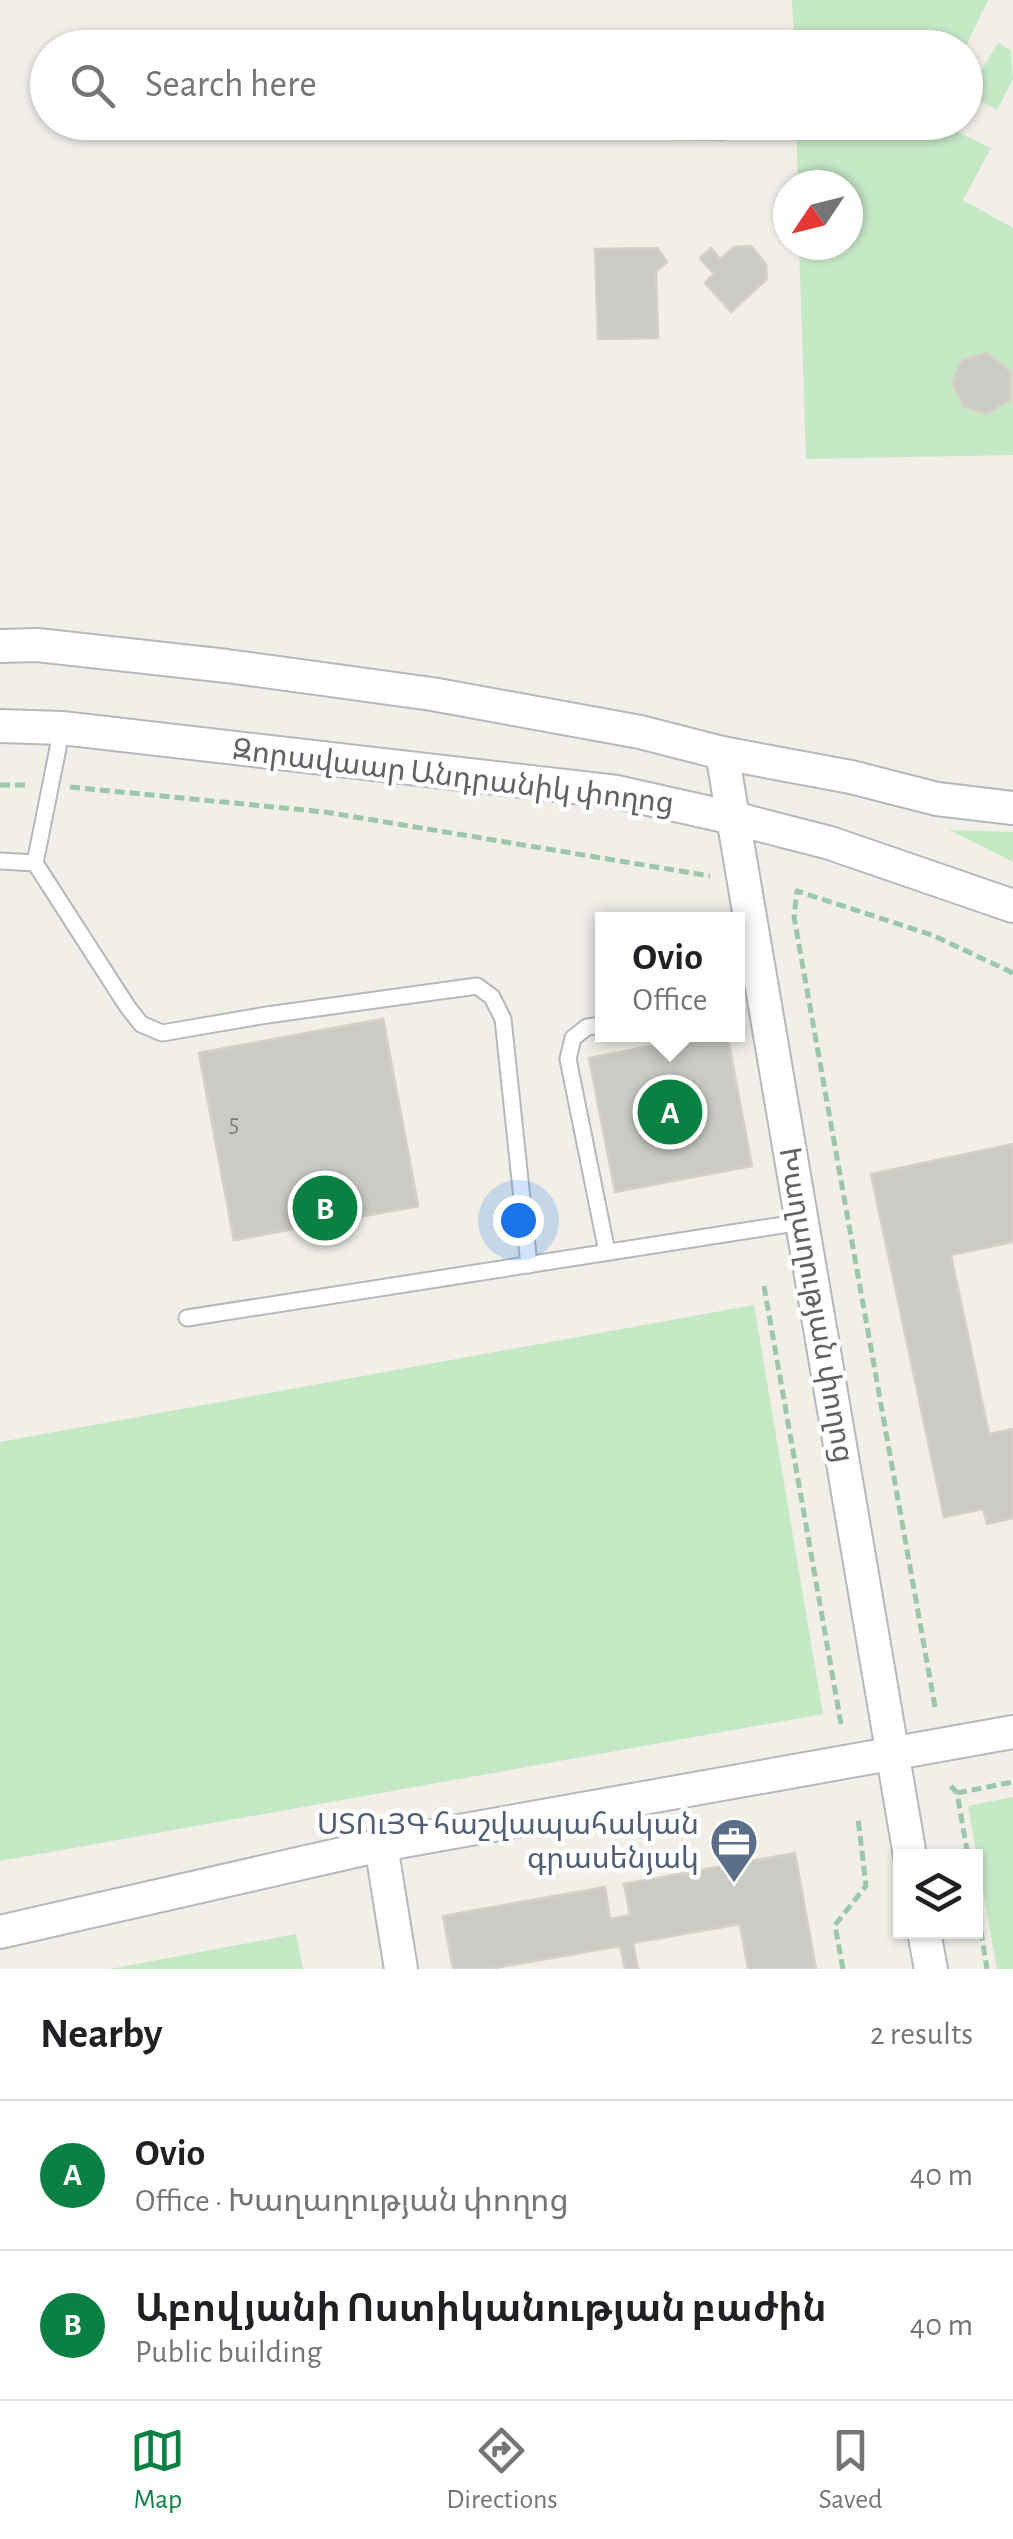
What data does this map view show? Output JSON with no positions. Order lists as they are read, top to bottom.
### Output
{
  "streets": {
    "street": ["Զորավաար Անդրանիկ փողոց", "Խաղաղության փողոց"]
  },
  "crossings": [
    ["Զորավաար Անդրանիկ փողոց", "Խաղաղության փողոց"]
  ],
  "places": {
    "office": ["ՍՏՈւՅԳ հաշվապահական գրասենյակ"]
  },
  "house_numbers": ["5"],
  "north": "bottom left",
  "page": {
    "search": "Search here",
    "popup": ["Ovio", "Office"],
    "pins": ["A", "B"],
    "heading": ["Nearby", "2 results"],
    "list": [
      {
        "mark": "A",
        "name": "Ovio",
        "note": "Office · Խաղաղության փողոց",
        "value": "40 m"
      },
      {
        "mark": "B",
        "name": "Աբովյանի Ոստիկանության բաժին",
        "note": "Public building",
        "value": "40 m"
      }
    ],
    "nav": ["Map", "Directions", "Saved"]
  }
}
